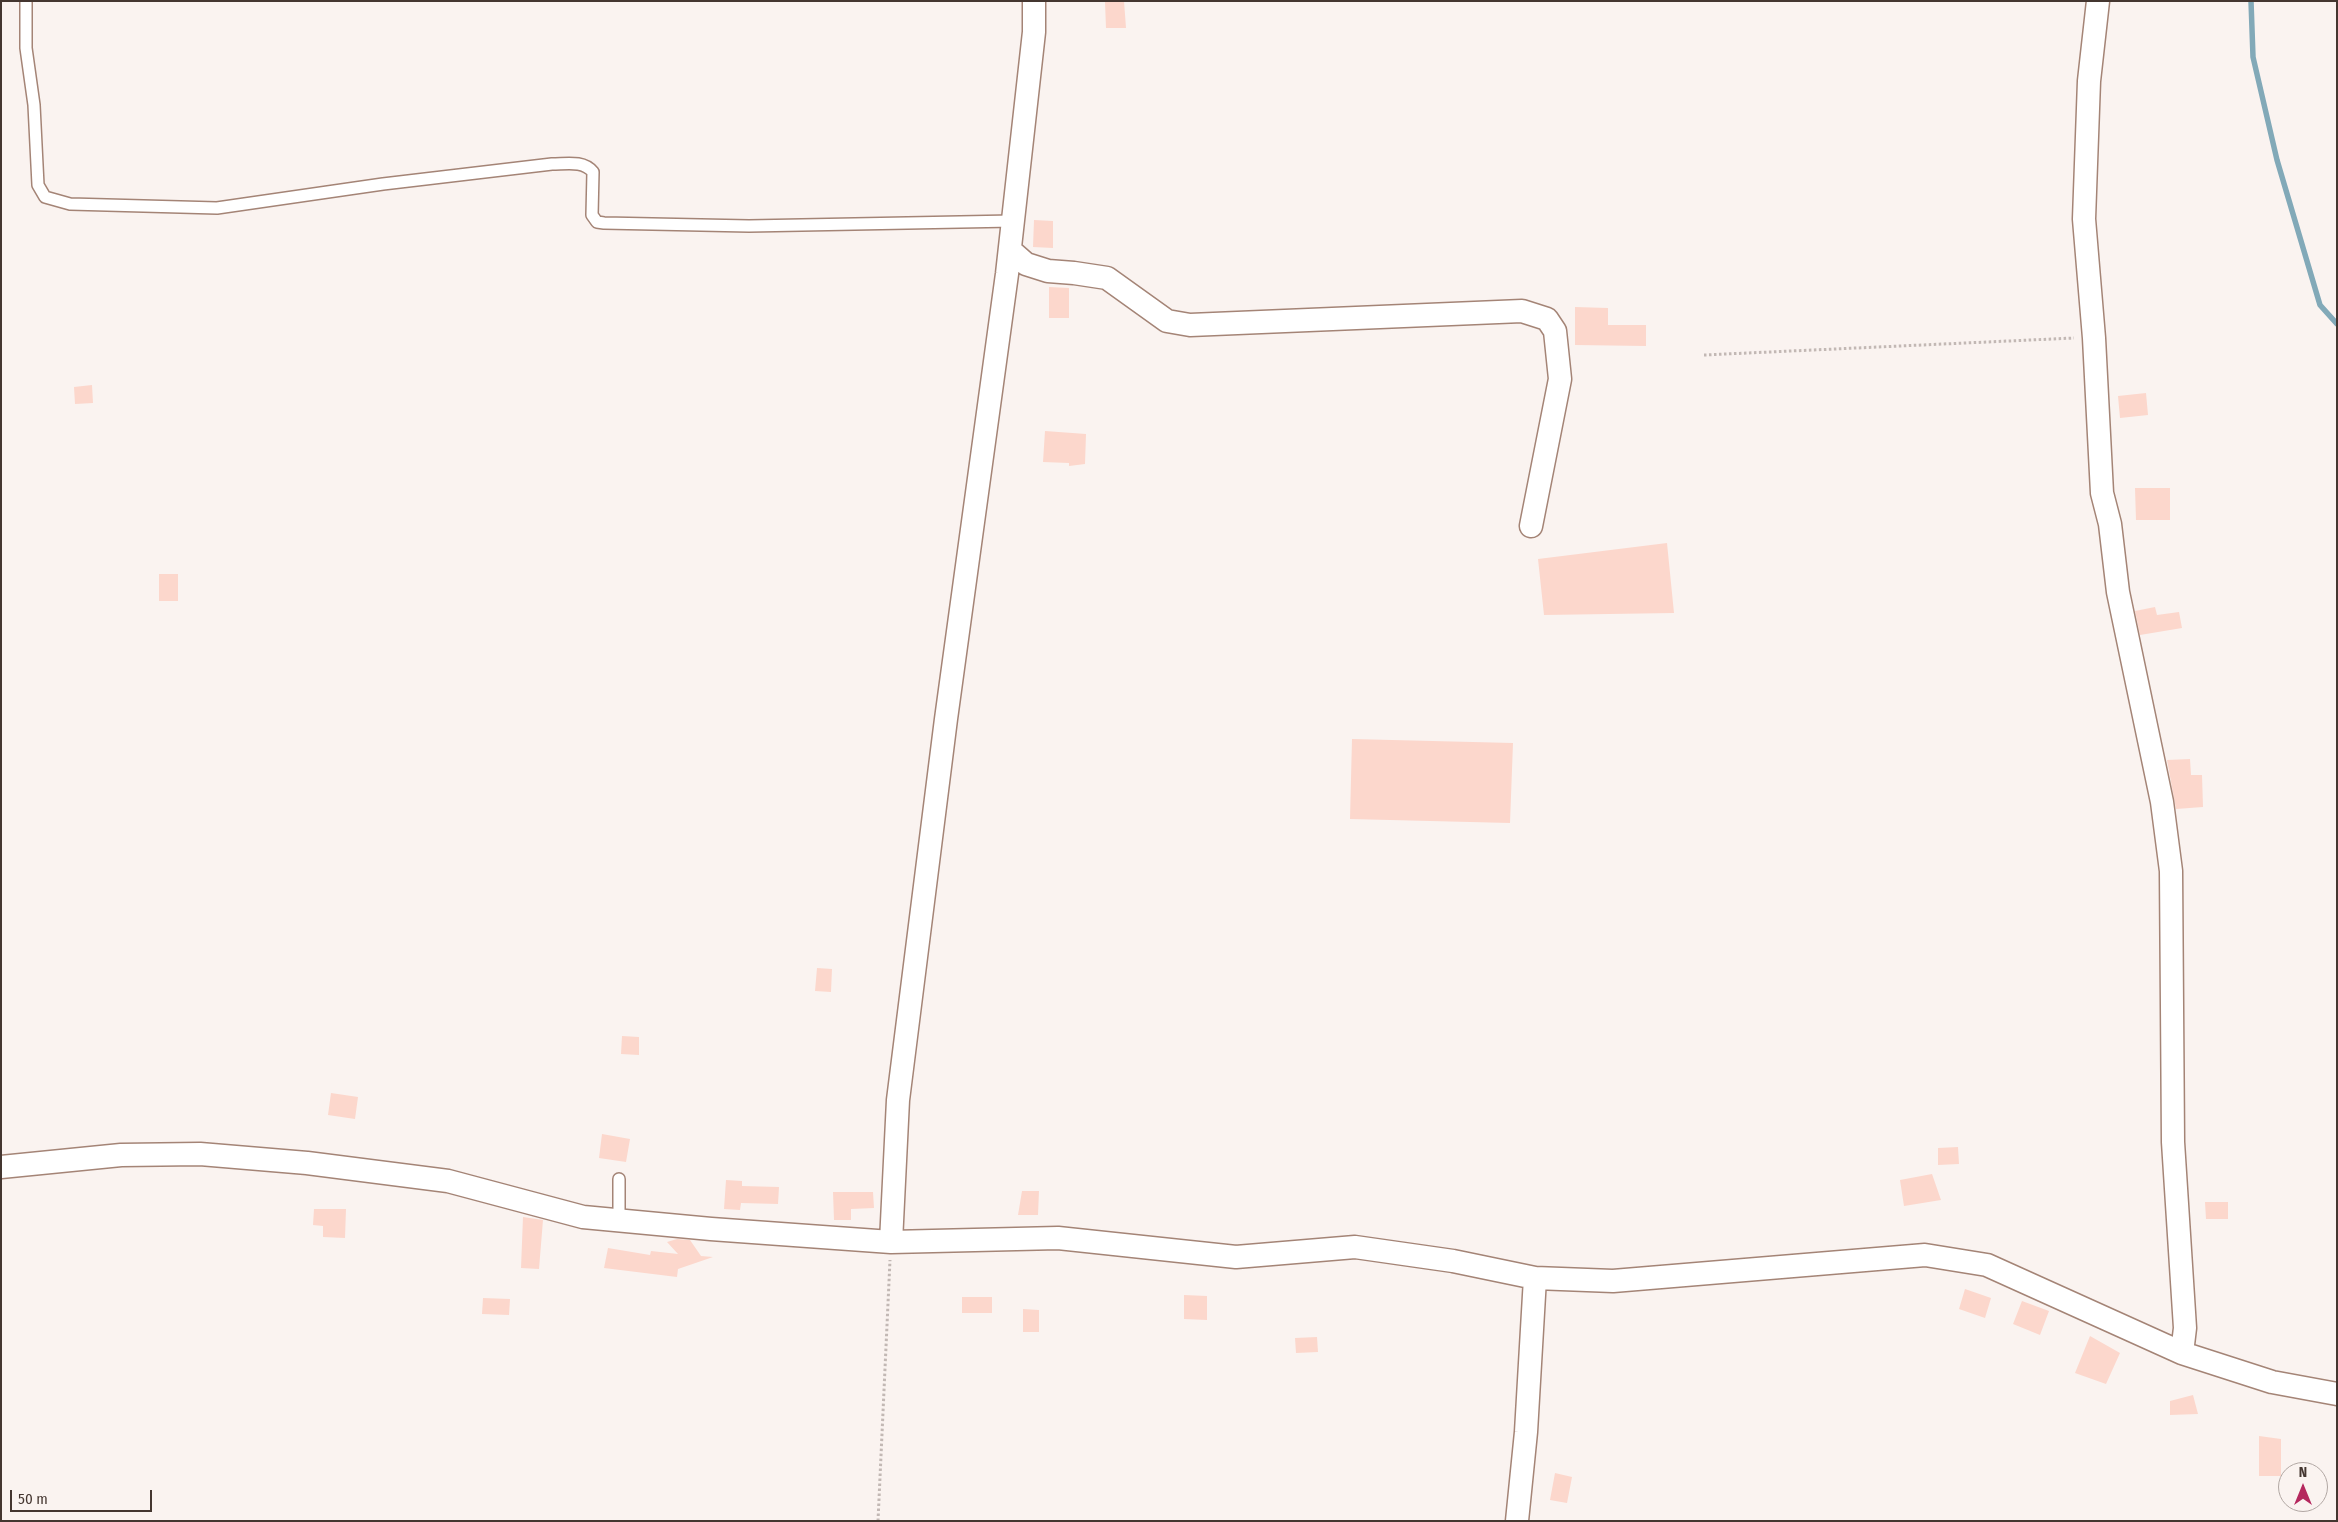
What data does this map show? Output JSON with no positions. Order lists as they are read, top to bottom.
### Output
{
  "scale_bar": "50 m",
  "north": "top"
}
